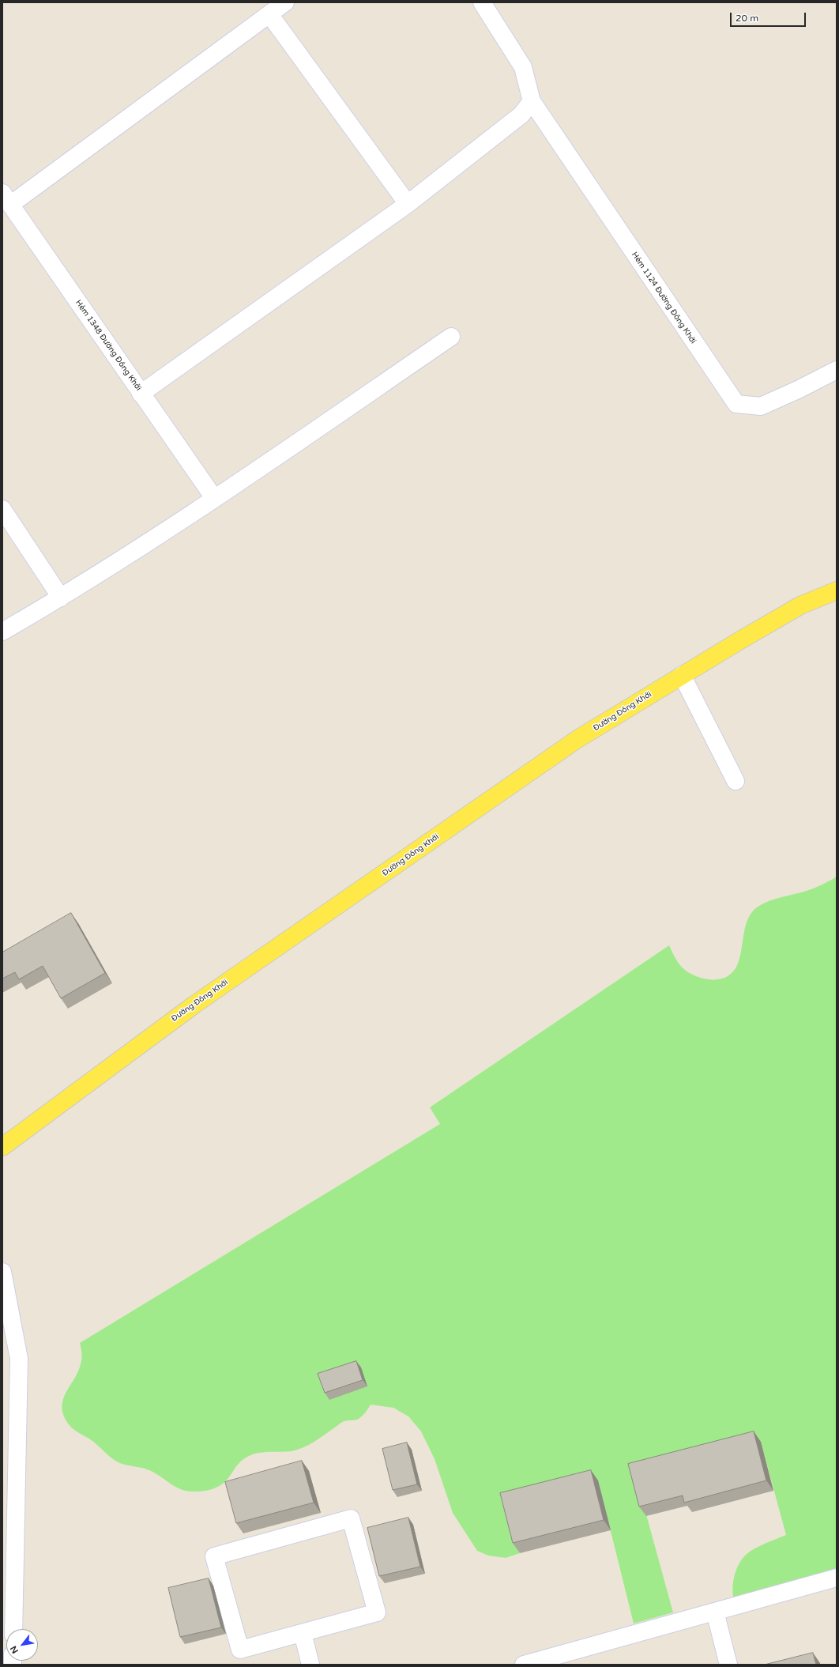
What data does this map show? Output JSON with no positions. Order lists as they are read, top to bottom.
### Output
{
  "streets": {
    "main road": ["Đường Đồng Khởi"],
    "street": ["Hẻm 1124 Đường Đồng Khởi", "Hẻm 1348 Đường Đồng Khởi"]
  },
  "scale_bar": "20 m",
  "north": "bottom left"
}
